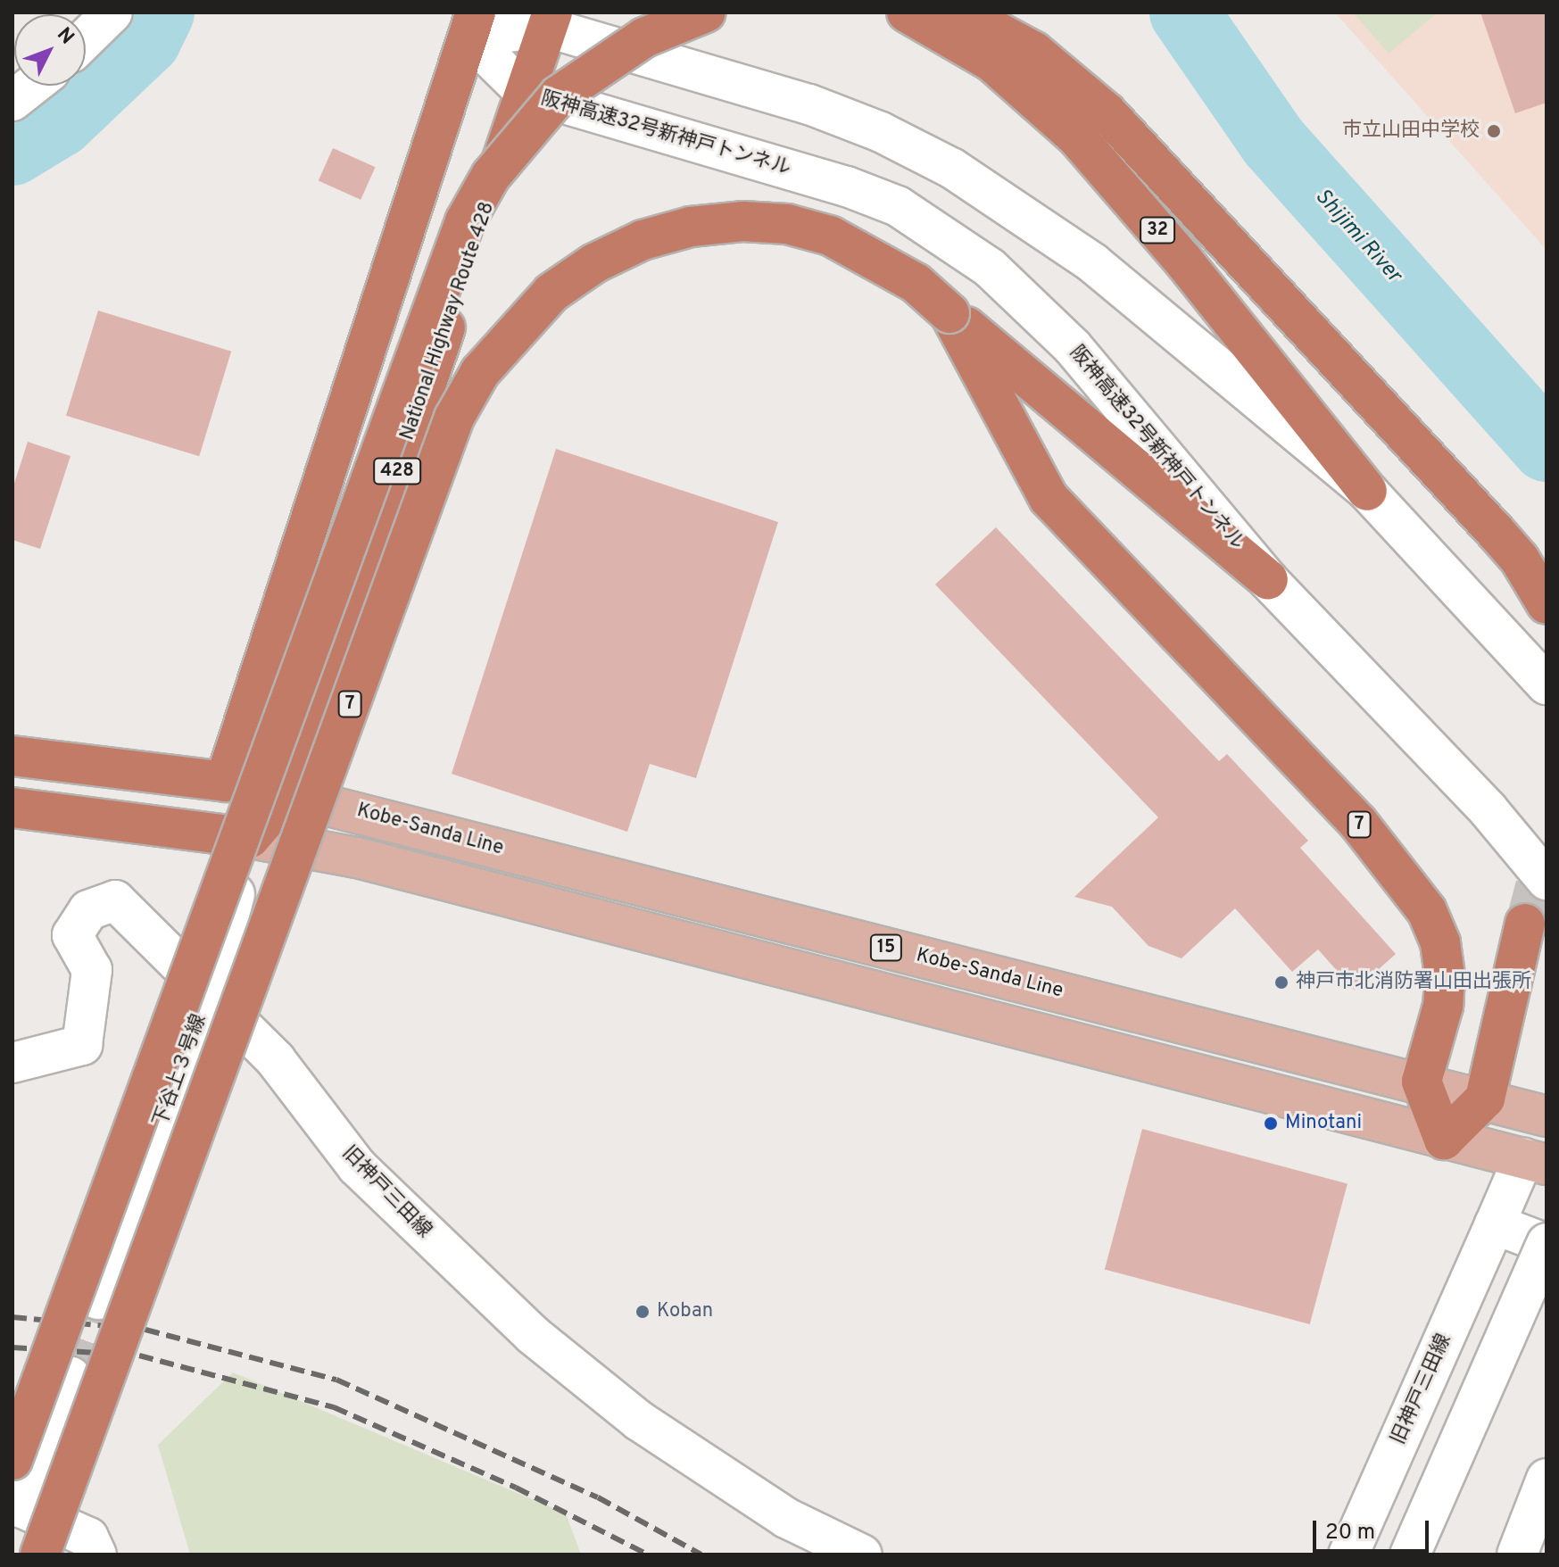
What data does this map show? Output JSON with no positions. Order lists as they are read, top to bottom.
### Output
{
  "streets": {
    "highway": [
      "32",
      "National Highway Route 428",
      "428",
      "7"
    ],
    "main road": ["Kobe-Sanda Line", "15"],
    "street": ["阪神高速32号新神戸トンネル", "下谷上３号線", "旧神戸三田線"]
  },
  "crossings": [
    ["阪神高速32号新神戸トンネル", "32"],
    ["阪神高速32号新神戸トンネル", "National Highway Route 428"],
    ["阪神高速32号新神戸トンネル", "7"],
    ["32", "National Highway Route 428"],
    ["National Highway Route 428", "Kobe-Sanda Line"],
    ["National Highway Route 428", "15"],
    ["National Highway Route 428", "下谷上３号線"],
    ["7", "Kobe-Sanda Line"],
    ["15", "下谷上３号線"],
    ["15", "旧神戸三田線"],
    ["下谷上３号線", "旧神戸三田線"]
  ],
  "water": ["Shijimi River"],
  "places": [
    "市立山田中学校",
    "神戸市北消防署山田出張所",
    "Minotani",
    "Koban"
  ],
  "scale_bar": "20 m",
  "north": "top right"
}
